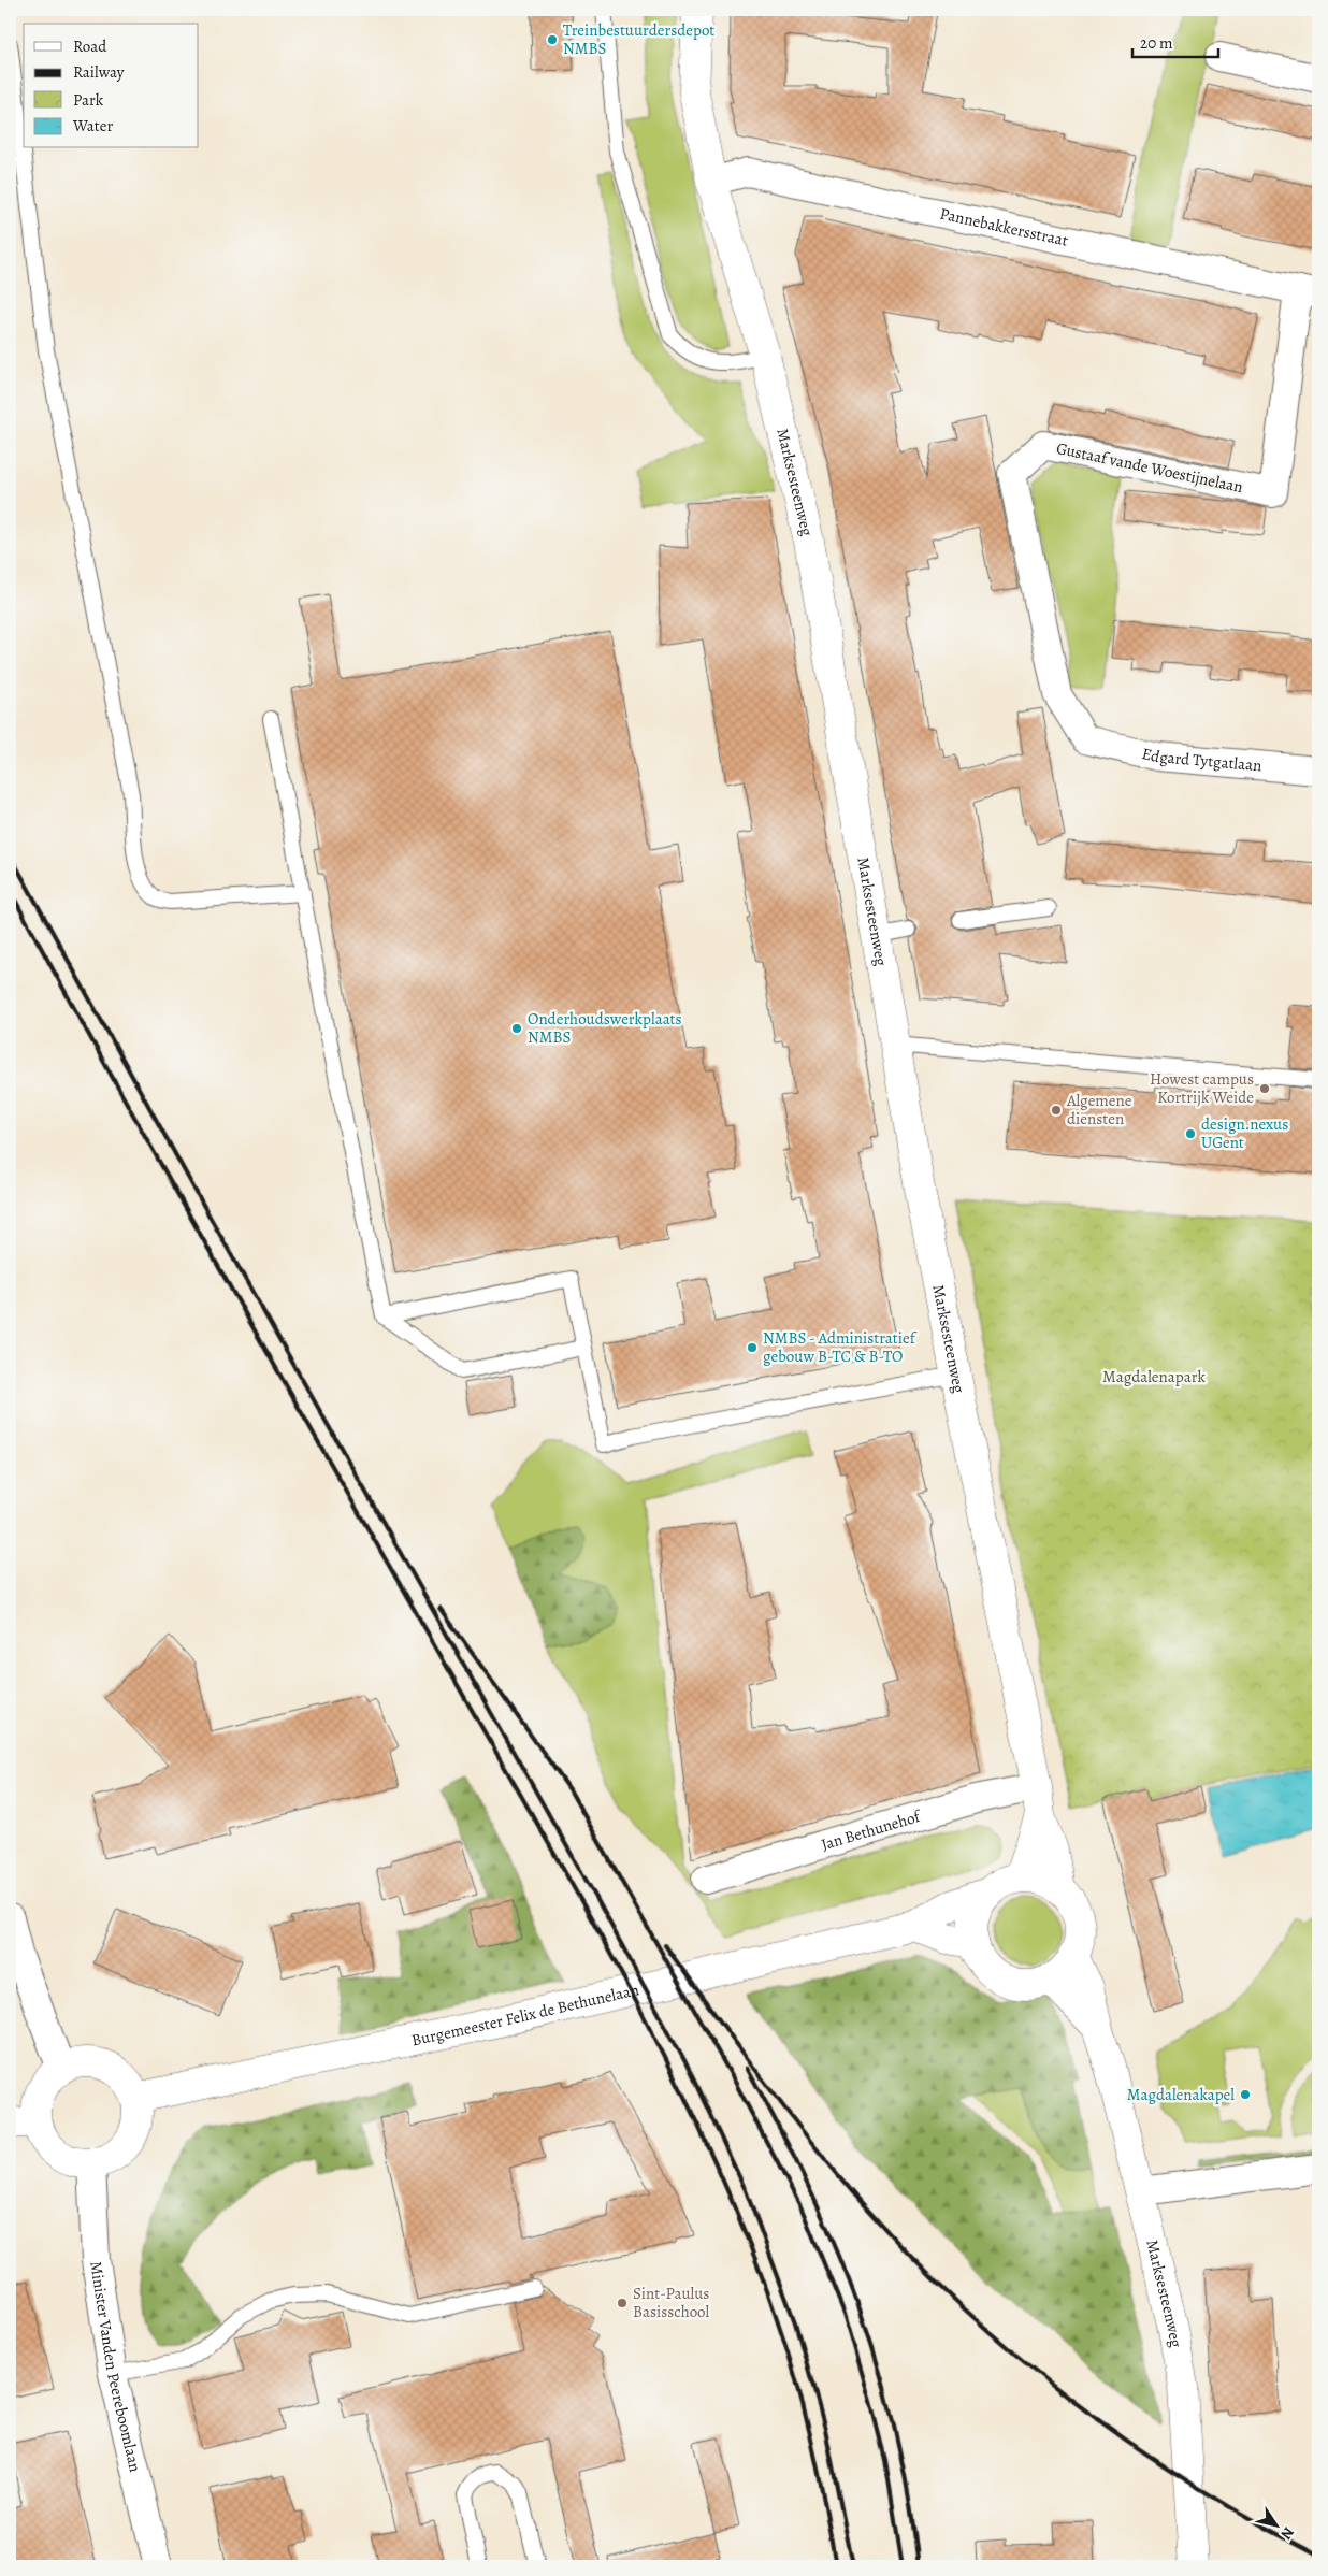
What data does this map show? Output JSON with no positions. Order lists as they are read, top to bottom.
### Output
{
  "streets": {
    "street": [
      "Pannebakkersstraat",
      "Gustaaf vande Woestijnelaan",
      "Marksesteenweg",
      "Edgard Tytgatlaan",
      "Jan Bethunehof",
      "Burgemeester Felix de Bethunelaan",
      "Minister Vanden Peereboomlaan"
    ]
  },
  "crossings": [
    ["Pannebakkersstraat", "Gustaaf vande Woestijnelaan"],
    ["Pannebakkersstraat", "Marksesteenweg"],
    ["Gustaaf vande Woestijnelaan", "Edgard Tytgatlaan"],
    ["Marksesteenweg", "Jan Bethunehof"],
    ["Marksesteenweg", "Burgemeester Felix de Bethunelaan"],
    ["Burgemeester Felix de Bethunelaan", "Minister Vanden Peereboomlaan"]
  ],
  "parks": ["Magdalenapark"],
  "places": [
    "Treinbestuurdersdepot NMBS",
    "Onderhoudswerkplaats NMBS",
    "Howest campus Kortrijk Weide",
    "Algemene diensten",
    "design.nexus UGent",
    "NMBS - Administratief gebouw B-TC & B-TO",
    "Magdalenakapel",
    "Sint-Paulus Basisschool"
  ],
  "legend": [
    "Road",
    "Railway",
    "Park",
    "Water"
  ],
  "scale_bar": "20 m",
  "north": "bottom right"
}
